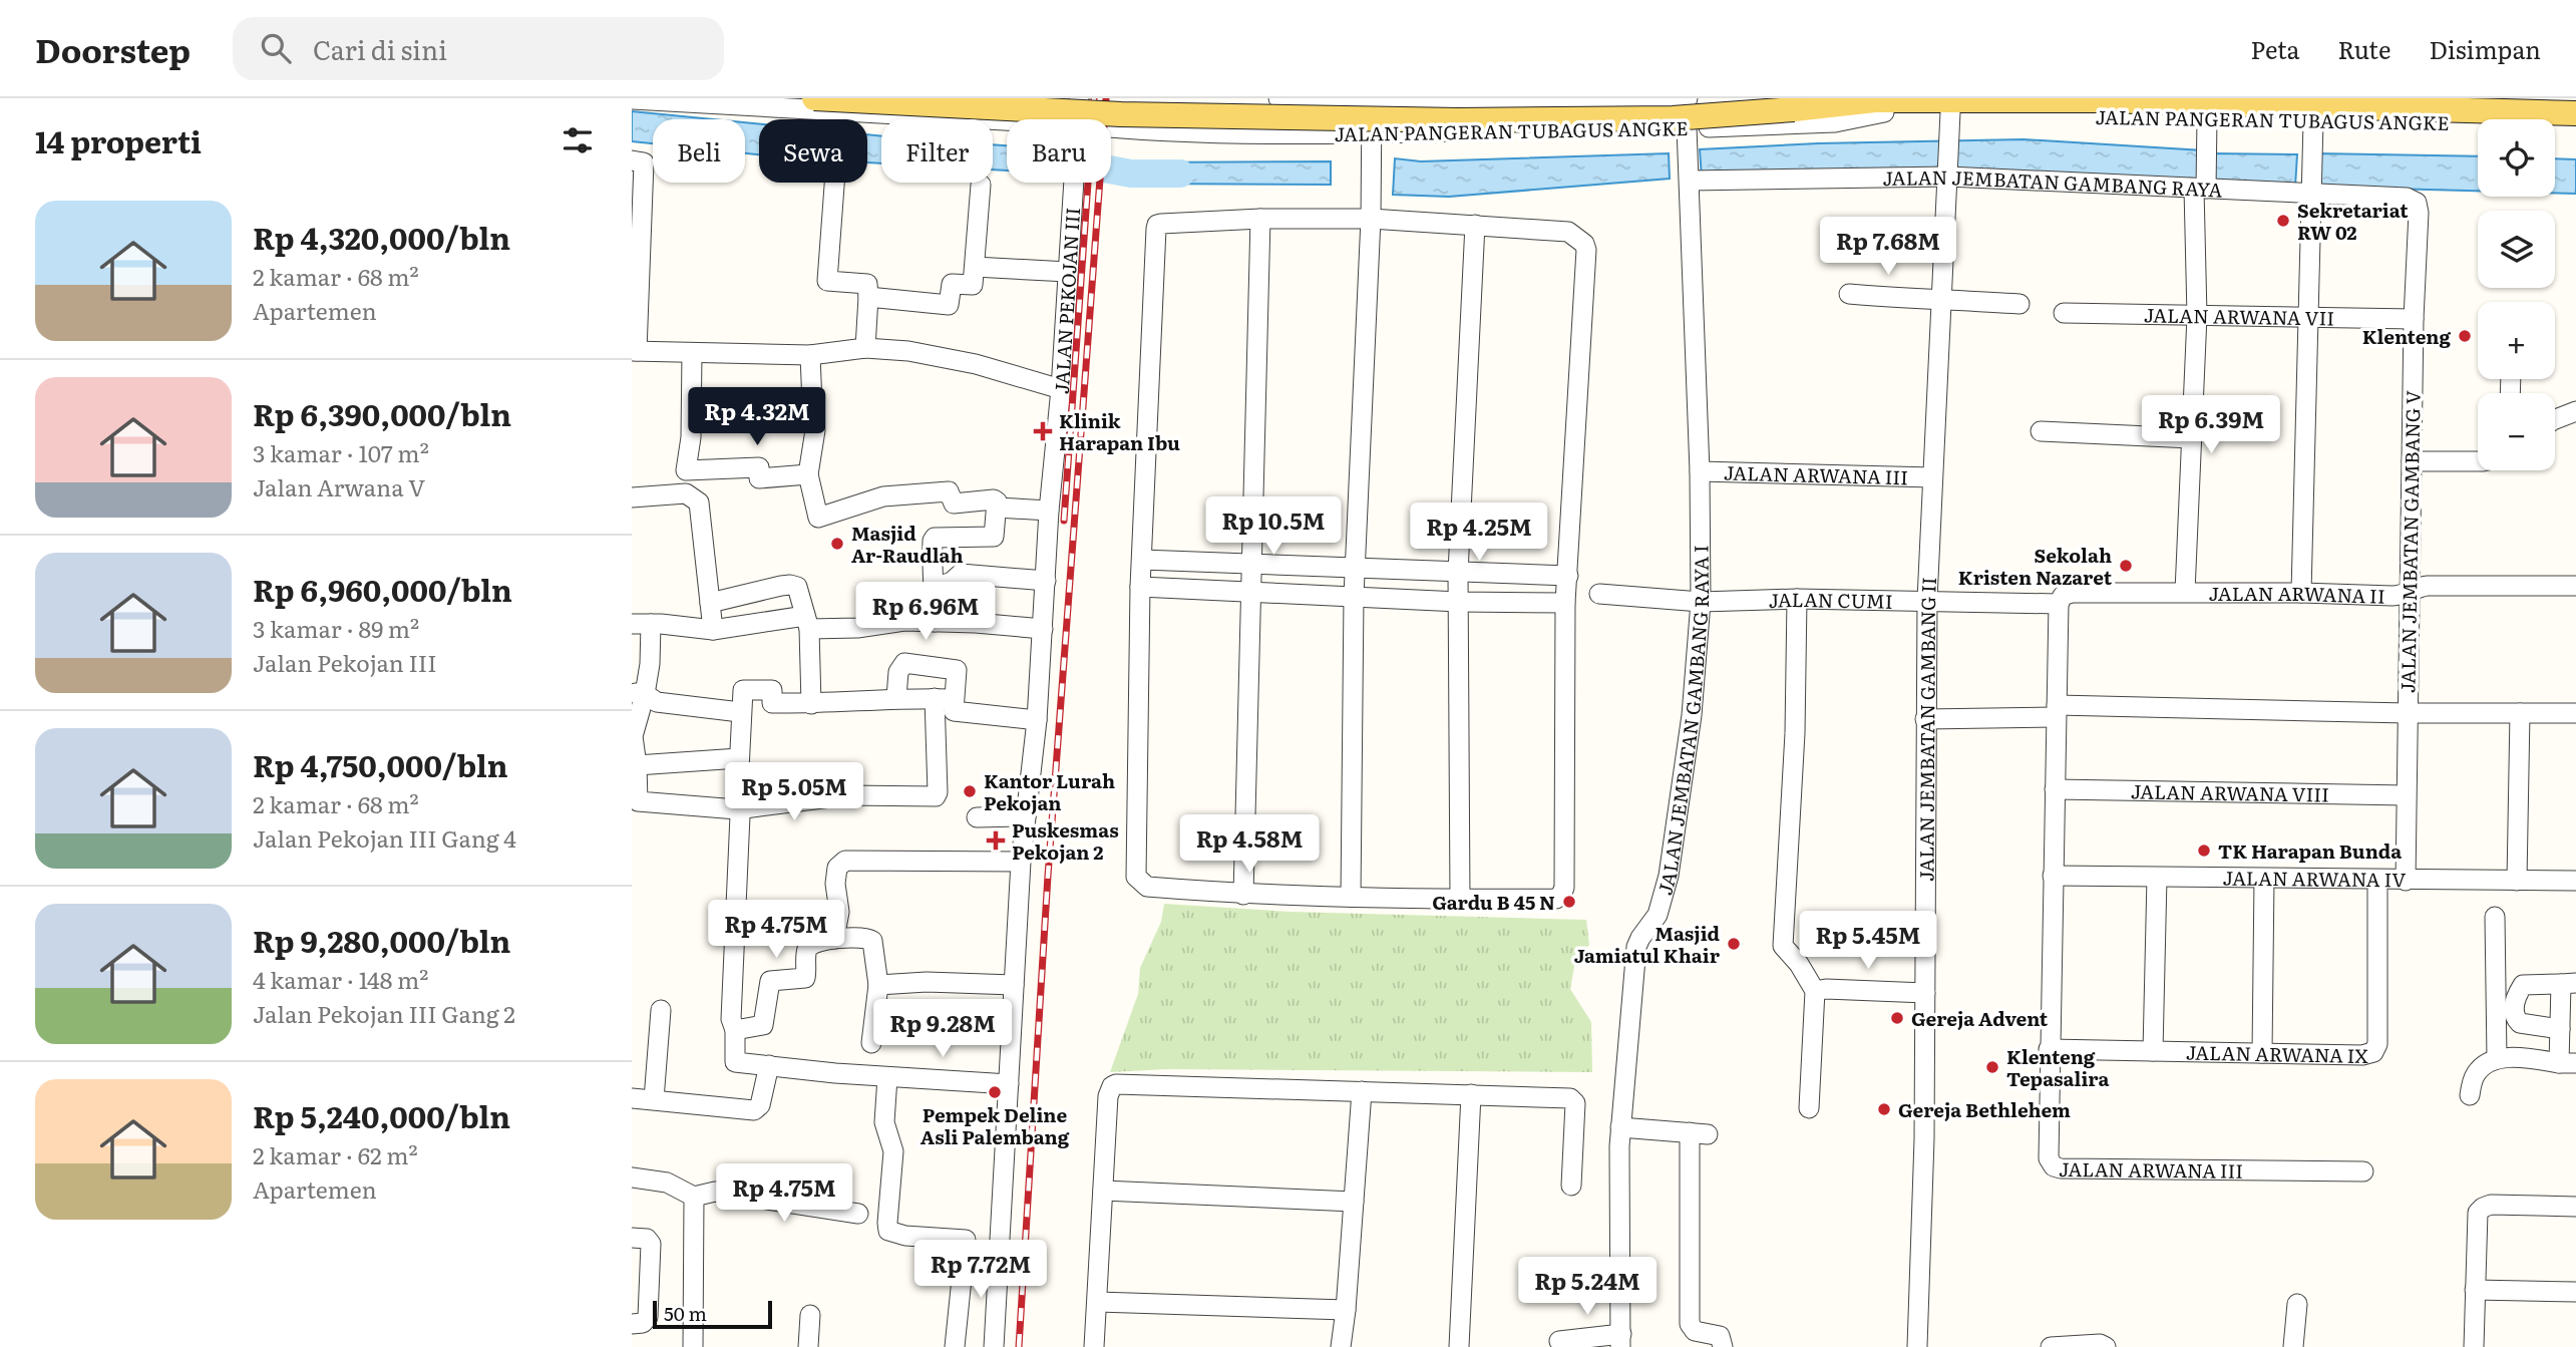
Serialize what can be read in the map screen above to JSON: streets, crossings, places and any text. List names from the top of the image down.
{
  "streets": {
    "main road": ["JALAN PANGERAN TUBAGUS ANGKE"],
    "street": [
      "JALAN JEMBATAN GAMBANG RAYA",
      "JALAN PEKOJAN III",
      "JALAN ARWANA VII",
      "JALAN ARWANA III",
      "JALAN JEMBATAN GAMBANG V",
      "JALAN ARWANA II",
      "JALAN CUMI",
      "JALAN JEMBATAN GAMBANG RAYA I",
      "JALAN JEMBATAN GAMBANG II",
      "JALAN ARWANA VIII",
      "JALAN ARWANA IV",
      "JALAN ARWANA IX"
    ]
  },
  "crossings": [
    ["JALAN PANGERAN TUBAGUS ANGKE", "JALAN JEMBATAN GAMBANG RAYA I"],
    ["JALAN PANGERAN TUBAGUS ANGKE", "JALAN JEMBATAN GAMBANG II"],
    ["JALAN JEMBATAN GAMBANG RAYA", "JALAN JEMBATAN GAMBANG V"],
    ["JALAN JEMBATAN GAMBANG RAYA", "JALAN JEMBATAN GAMBANG RAYA I"],
    ["JALAN JEMBATAN GAMBANG RAYA", "JALAN JEMBATAN GAMBANG II"],
    ["JALAN ARWANA VII", "JALAN JEMBATAN GAMBANG V"],
    ["JALAN ARWANA III", "JALAN CUMI"],
    ["JALAN ARWANA III", "JALAN JEMBATAN GAMBANG RAYA I"],
    ["JALAN ARWANA III", "JALAN JEMBATAN GAMBANG II"],
    ["JALAN ARWANA III", "JALAN ARWANA VIII"],
    ["JALAN ARWANA III", "JALAN ARWANA IV"],
    ["JALAN ARWANA III", "JALAN ARWANA IX"],
    ["JALAN JEMBATAN GAMBANG V", "JALAN ARWANA II"],
    ["JALAN JEMBATAN GAMBANG V", "JALAN ARWANA VIII"],
    ["JALAN JEMBATAN GAMBANG V", "JALAN ARWANA IV"],
    ["JALAN ARWANA II", "JALAN CUMI"],
    ["JALAN CUMI", "JALAN JEMBATAN GAMBANG RAYA I"],
    ["JALAN CUMI", "JALAN JEMBATAN GAMBANG II"],
    ["JALAN ARWANA IV", "JALAN ARWANA IX"]
  ],
  "places": {
    "other": [
      "Sekretariat RW 02",
      "Klenteng",
      "Masjid Ar-Raudlah",
      "Sekolah Kristen Nazaret",
      "Kantor Lurah Pekojan",
      "TK Harapan Bunda",
      "Gardu B 45 N",
      "Masjid Jamiatul Khair",
      "Gereja Advent",
      "Klenteng Tepasalira",
      "Pempek Deline Asli Palembang",
      "Gereja Bethlehem"
    ],
    "health": ["Klinik Harapan Ibu", "Puskesmas Pekojan 2"]
  },
  "scale_bar": "50 m",
  "page": {
    "header": "Doorstep",
    "search": "Cari di sini",
    "nav": ["Peta", "Rute", "Disimpan"],
    "heading": "14 properti",
    "map_buttons": ["+", "−"],
    "chip": [
      "Beli",
      "Sewa",
      "Filter",
      "Baru"
    ],
    "list": [
      {
        "name": "Rp 4,320,000/bln",
        "note": "2 kamar · 68 m² · Apartemen"
      },
      {
        "name": "Rp 6,390,000/bln",
        "note": "3 kamar · 107 m² · Jalan Arwana V"
      },
      {
        "name": "Rp 6,960,000/bln",
        "note": "3 kamar · 89 m² · Jalan Pekojan III"
      },
      {
        "name": "Rp 4,750,000/bln",
        "note": "2 kamar · 68 m² · Jalan Pekojan III Gang 4"
      },
      {
        "name": "Rp 9,280,000/bln",
        "note": "4 kamar · 148 m² · Jalan Pekojan III Gang 2"
      },
      {
        "name": "Rp 5,240,000/bln",
        "note": "2 kamar · 62 m² · Apartemen"
      }
    ],
    "price": [
      "Rp 7.68M",
      "Rp 4.32M",
      "Rp 6.39M",
      "Rp 10.5M",
      "Rp 4.25M",
      "Rp 6.96M",
      "Rp 5.05M",
      "Rp 4.58M",
      "Rp 4.75M",
      "Rp 5.45M",
      "Rp 9.28M",
      "Rp 4.75M",
      "Rp 7.72M",
      "Rp 5.24M"
    ],
    "scale": "50 m"
  }
}
